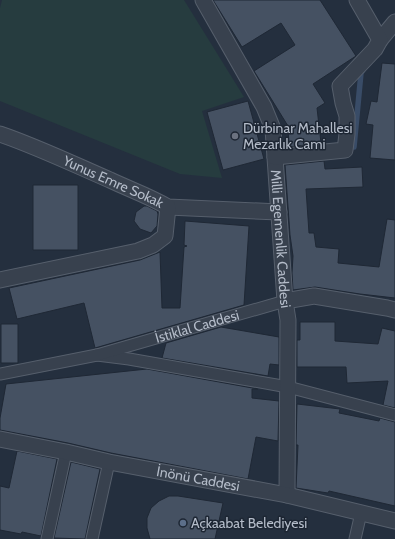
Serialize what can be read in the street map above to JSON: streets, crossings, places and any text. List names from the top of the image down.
{
  "streets": {
    "street": [
      "Yunus Emre Sokak",
      "Milli Egemenlik Caddesi",
      "İstiklal Caddesi",
      "İnönü Caddesi"
    ]
  },
  "crossings": [
    ["Yunus Emre Sokak", "Milli Egemenlik Caddesi"],
    ["Milli Egemenlik Caddesi", "İstiklal Caddesi"],
    ["Milli Egemenlik Caddesi", "İnönü Caddesi"]
  ],
  "places": ["Dürbinar Mahallesi Mezarlık Cami", "Açkaabat Belediyesi"]
}
